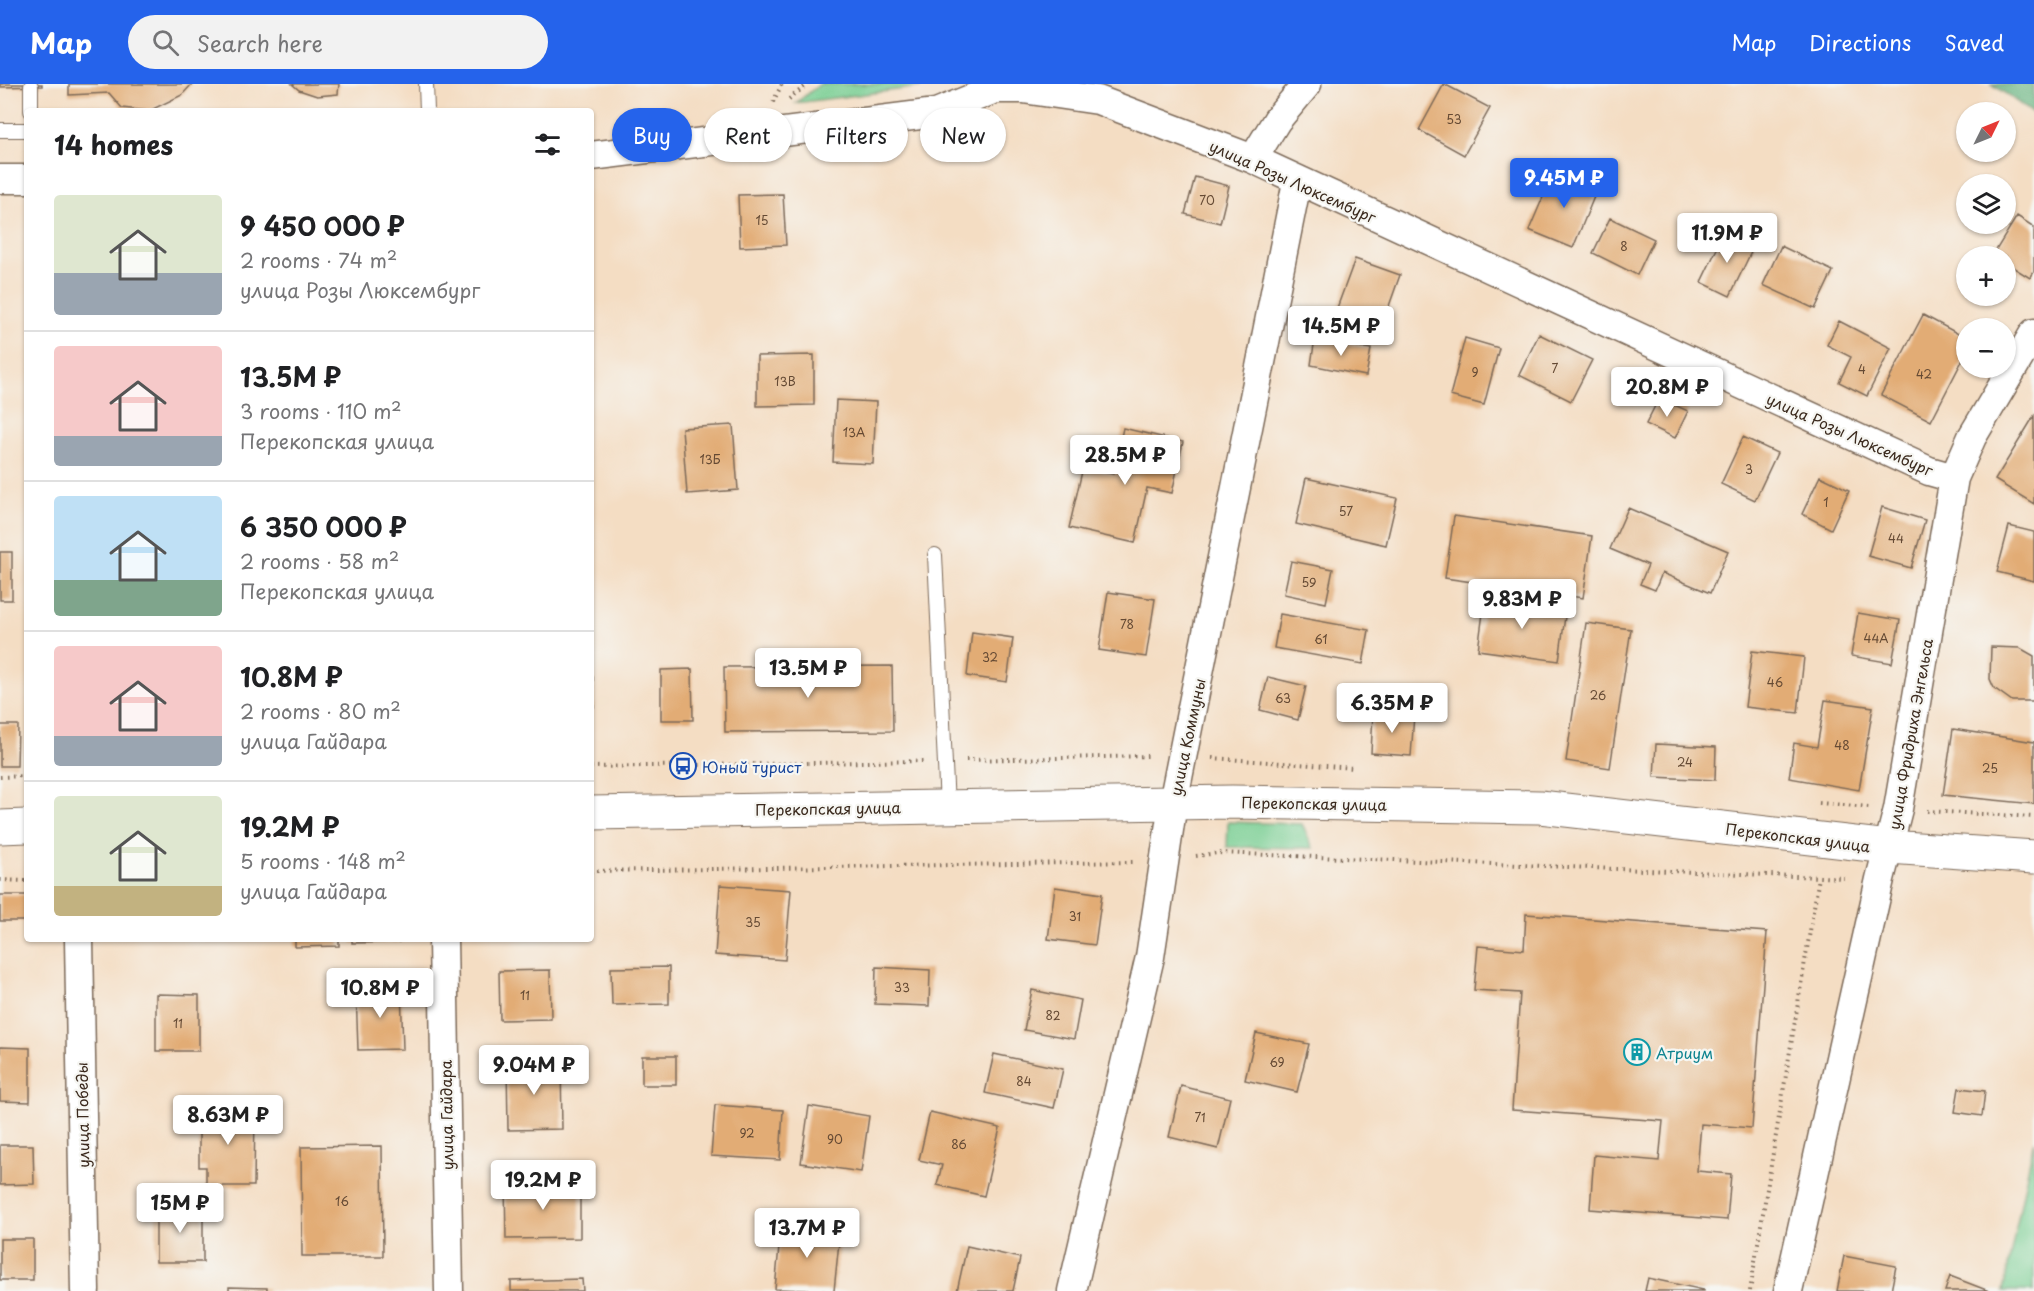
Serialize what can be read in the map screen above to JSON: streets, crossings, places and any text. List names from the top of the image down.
{
  "streets": {
    "street": [
      "улица Розы Люксембург",
      "улица Фридриха Энгельса",
      "улица Коммуны",
      "Перекопская улица",
      "улица Победы",
      "улица Гайдара"
    ]
  },
  "crossings": [
    ["улица Розы Люксембург", "улица Фридриха Энгельса"],
    ["улица Розы Люксембург", "улица Коммуны"],
    ["улица Фридриха Энгельса", "Перекопская улица"],
    ["улица Коммуны", "Перекопская улица"]
  ],
  "places": {
    "bus stop": ["Юный турист"],
    "building": ["Атриум"]
  },
  "house_numbers": [
    "53",
    "70",
    "15",
    "8",
    "7",
    "4",
    "9",
    "42",
    "13В",
    "13А",
    "13Б",
    "3",
    "1",
    "57",
    "44",
    "59",
    "78",
    "44А",
    "61",
    "32",
    "46",
    "26",
    "63",
    "48",
    "24",
    "25",
    "31",
    "35",
    "33",
    "11",
    "82",
    "11",
    "69",
    "84",
    "71",
    "92",
    "90",
    "86",
    "16"
  ],
  "north": "top right",
  "page": {
    "header": "Map",
    "search": "Search here",
    "nav": ["Map", "Directions", "Saved"],
    "map_buttons": ["+", "−"],
    "chip": [
      "Buy",
      "Rent",
      "Filters",
      "New"
    ],
    "heading": "14 homes",
    "price": [
      "9.45M ₽",
      "11.9M ₽",
      "14.5M ₽",
      "20.8M ₽",
      "28.5M ₽",
      "9.83M ₽",
      "13.5M ₽",
      "6.35M ₽",
      "10.8M ₽",
      "9.04M ₽",
      "8.63M ₽",
      "19.2M ₽",
      "15M ₽",
      "13.7M ₽"
    ],
    "list": [
      {
        "name": "9 450 000 ₽",
        "note": "2 rooms · 74 m² · улица Розы Люксембург"
      },
      {
        "name": "13.5M ₽",
        "note": "3 rooms · 110 m² · Перекопская улица"
      },
      {
        "name": "6 350 000 ₽",
        "note": "2 rooms · 58 m² · Перекопская улица"
      },
      {
        "name": "10.8M ₽",
        "note": "2 rooms · 80 m² · улица Гайдара"
      },
      {
        "name": "19.2M ₽",
        "note": "5 rooms · 148 m² · улица Гайдара"
      }
    ]
  }
}
